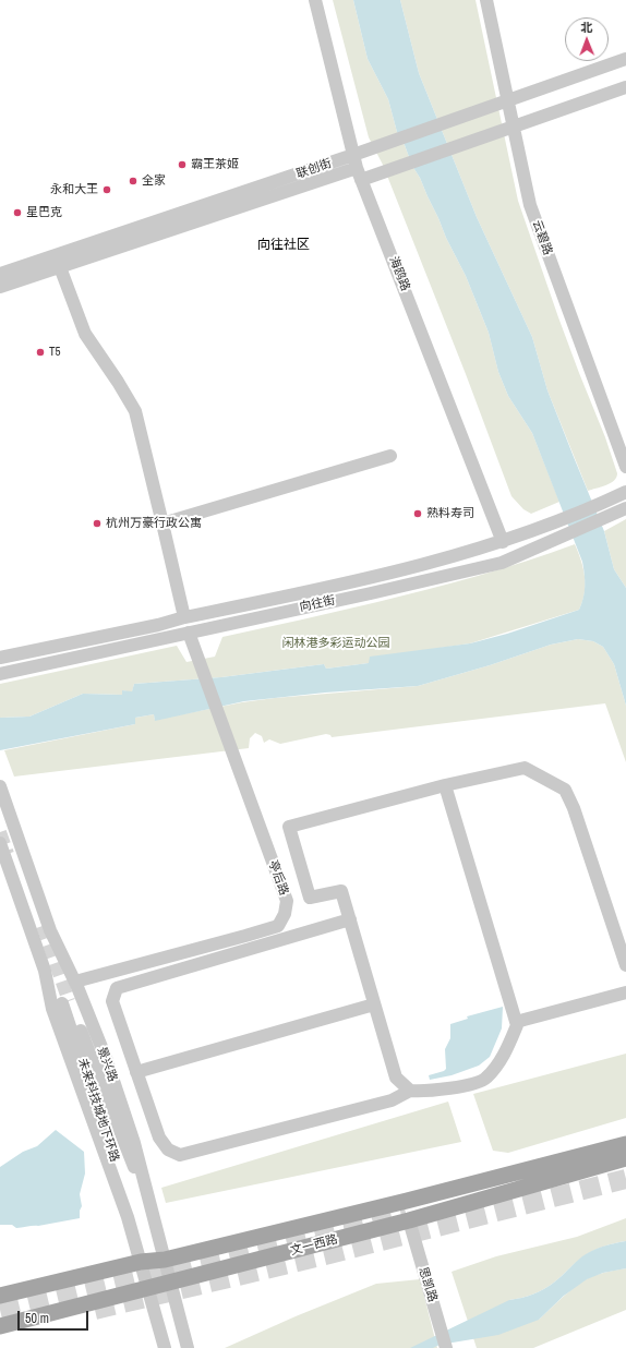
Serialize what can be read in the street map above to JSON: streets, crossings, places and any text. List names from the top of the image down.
{
  "streets": {
    "main road": ["文一西路"],
    "street": [
      "联创街",
      "云碧路",
      "海鸥路",
      "向往街",
      "亭后路",
      "景兴路",
      "未来科技城地下环路",
      "思凯路"
    ]
  },
  "crossings": [
    ["联创街", "云碧路"],
    ["联创街", "海鸥路"],
    ["海鸥路", "向往街"],
    ["向往街", "亭后路"],
    ["亭后路", "景兴路"],
    ["景兴路", "未来科技城地下环路"],
    ["景兴路", "文一西路"],
    ["文一西路", "思凯路"]
  ],
  "districts": ["向往社区"],
  "parks": ["闲林港多彩运动公园"],
  "places": [
    "霸王茶姬",
    "全家",
    "永和大王",
    "星巴克",
    "T5",
    "熟料寿司",
    "杭州万豪行政公寓"
  ],
  "scale_bar": "50 m",
  "north": "top"
}
